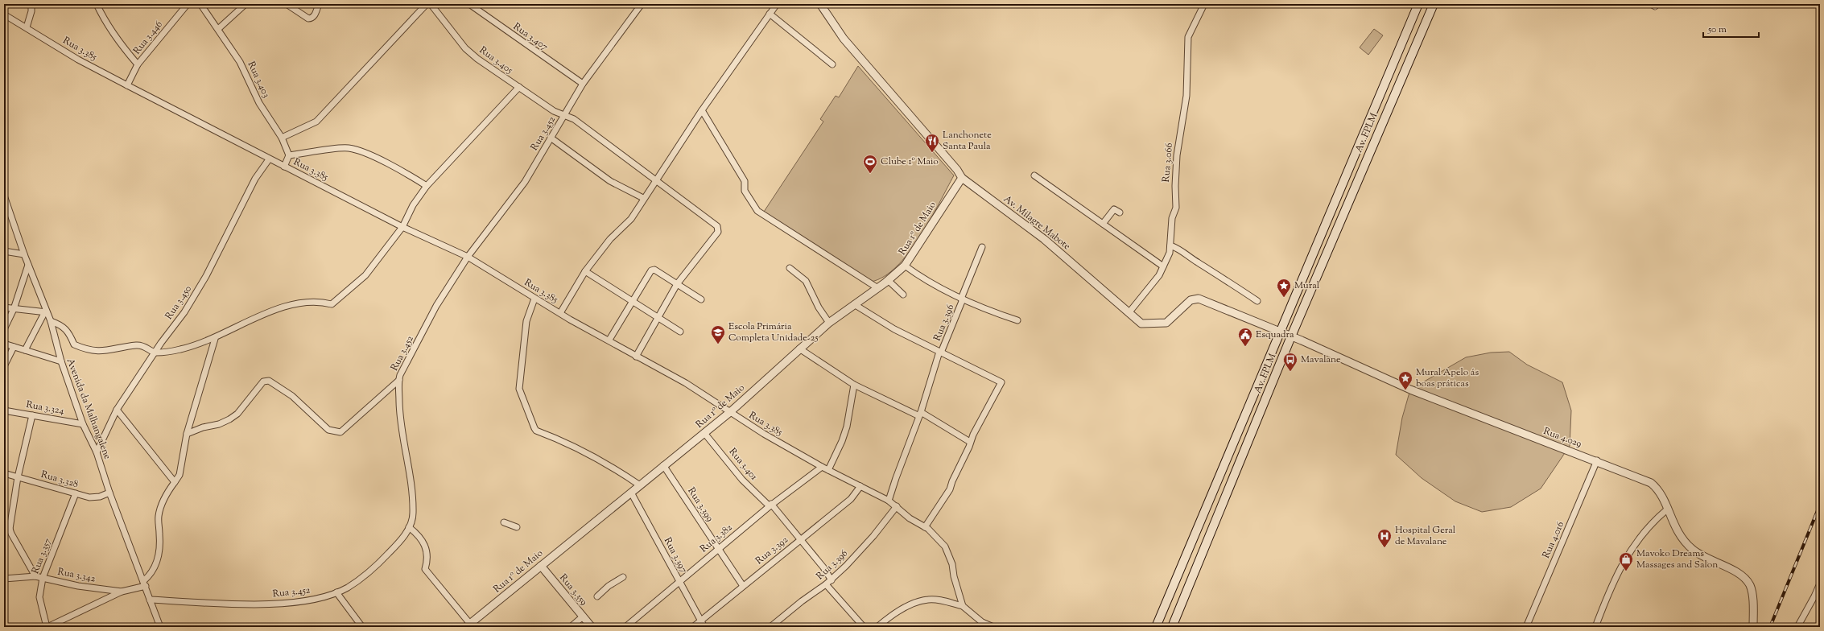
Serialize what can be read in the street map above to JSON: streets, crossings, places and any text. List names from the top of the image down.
{
  "streets": {
    "main road": ["Av. FPLM"],
    "street": [
      "Rua 3.407",
      "Rua 3.446",
      "Rua 3.385",
      "Rua 3.405",
      "Rua 3.403",
      "Rua 3.452",
      "Rua 3.066",
      "Av. Milagre Mabote",
      "Rua 1º de Maio",
      "Rua 3.450",
      "Rua 3.396",
      "Rua 3.324",
      "Avenida da Malhangalene",
      "Rua 4.029",
      "Rua 3.401",
      "Rua 3.328",
      "Rua 3.399",
      "Rua 3.382",
      "Rua 4.016",
      "Rua 3.392",
      "Rua 3.397",
      "Rua 3.357",
      "Rua 3.342",
      "Rua 3.359"
    ]
  },
  "crossings": [
    ["Rua 3.407", "Rua 3.452"],
    ["Rua 3.446", "Rua 3.385"],
    ["Rua 3.385", "Rua 3.452"],
    ["Rua 3.385", "Rua 1º de Maio"],
    ["Rua 3.385", "Rua 3.450"],
    ["Rua 3.385", "Rua 3.396"],
    ["Rua 3.385", "Rua 3.382"],
    ["Rua 3.385", "Rua 3.392"],
    ["Rua 3.405", "Rua 3.452"],
    ["Av. FPLM", "Av. Milagre Mabote"],
    ["Av. FPLM", "Rua 4.029"],
    ["Rua 3.452", "Avenida da Malhangalene"],
    ["Rua 3.066", "Av. Milagre Mabote"],
    ["Av. Milagre Mabote", "Rua 1º de Maio"],
    ["Av. Milagre Mabote", "Rua 4.029"],
    ["Rua 1º de Maio", "Rua 3.401"],
    ["Rua 1º de Maio", "Rua 3.399"],
    ["Rua 1º de Maio", "Rua 3.397"],
    ["Rua 1º de Maio", "Rua 3.359"],
    ["Rua 3.450", "Avenida da Malhangalene"],
    ["Rua 3.396", "Rua 3.401"],
    ["Rua 3.324", "Avenida da Malhangalene"],
    ["Avenida da Malhangalene", "Rua 3.328"],
    ["Avenida da Malhangalene", "Rua 3.342"],
    ["Rua 4.029", "Rua 4.016"],
    ["Rua 3.401", "Rua 3.382"],
    ["Rua 3.401", "Rua 3.392"],
    ["Rua 3.328", "Rua 3.357"],
    ["Rua 3.399", "Rua 3.382"],
    ["Rua 3.399", "Rua 3.392"],
    ["Rua 3.382", "Rua 3.397"],
    ["Rua 3.392", "Rua 3.397"],
    ["Rua 3.357", "Rua 3.342"]
  ],
  "places": {
    "restaurant": ["Lanchonete Santa Paula"],
    "sports": ["Clube 1º Maio"],
    "place": ["Mural", "Mural Apelo ás boas práticas"],
    "school or university": ["Escola Primária Completa Unidade-25"],
    "public building": ["Esquadra"],
    "bus stop": ["Mavalane"],
    "hospital": ["Hospital Geral de Mavalane"],
    "shop": ["Mavoko Dreams Massages and Salon"]
  },
  "scale_bar": "50 m"
}
